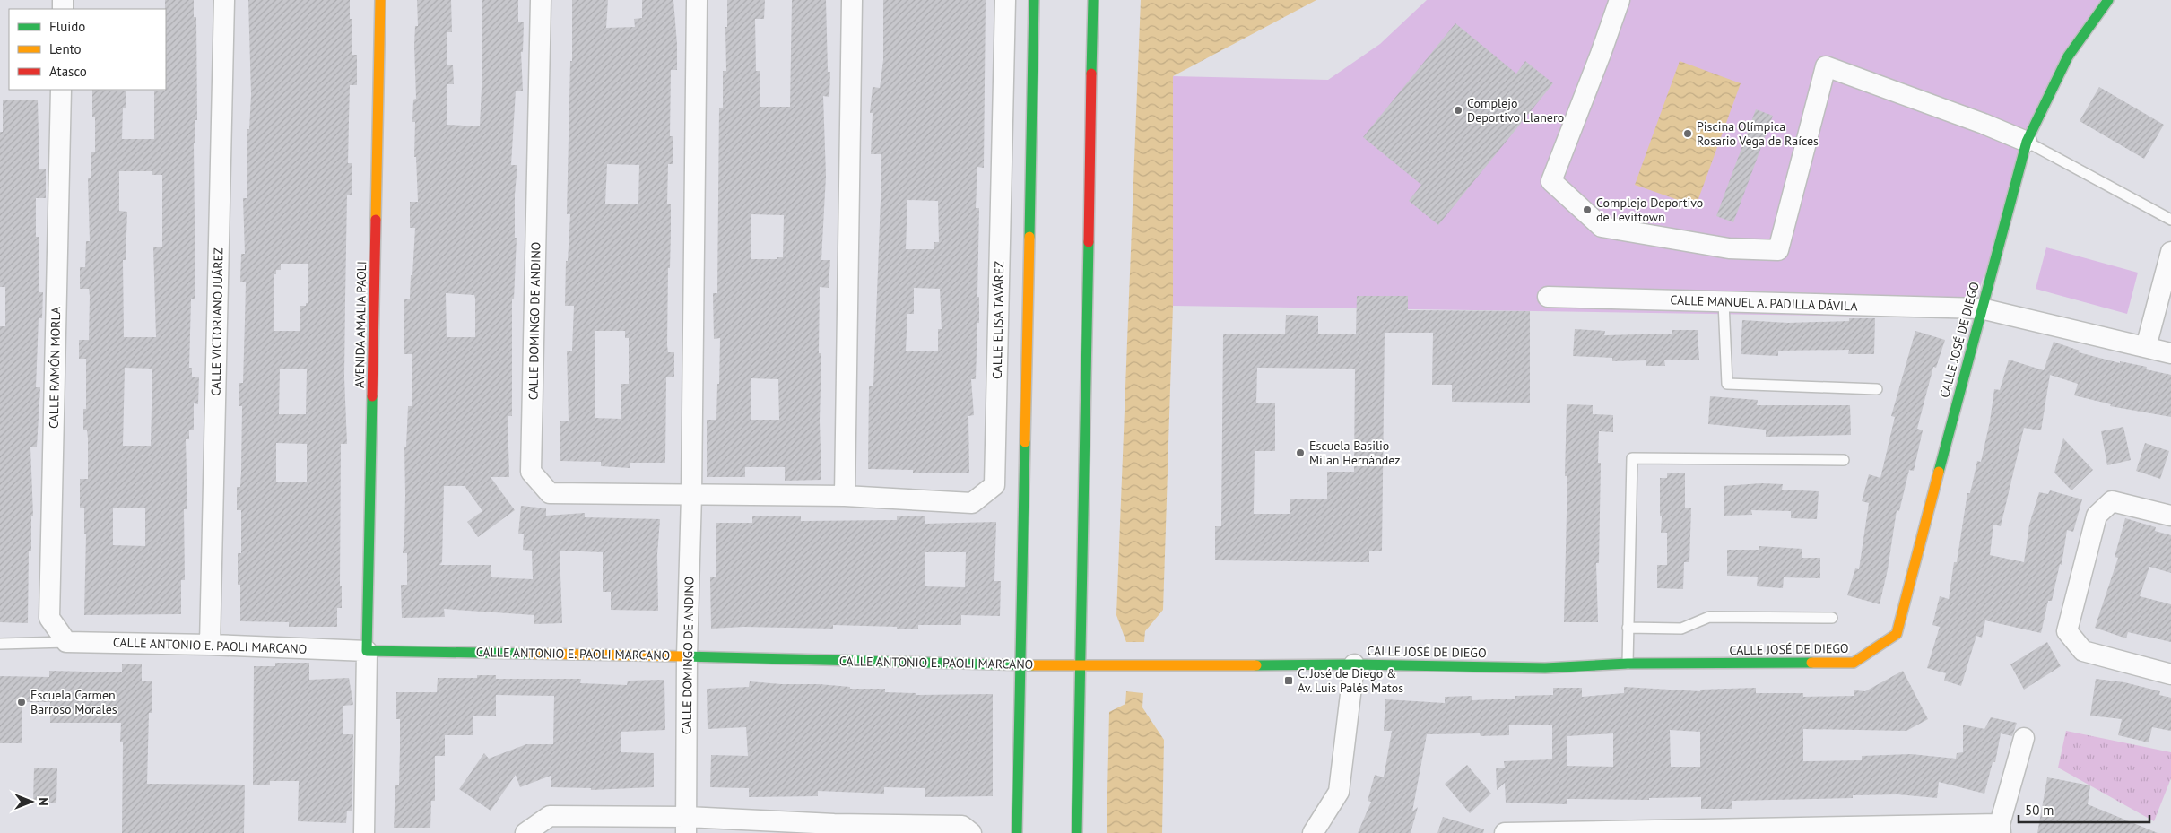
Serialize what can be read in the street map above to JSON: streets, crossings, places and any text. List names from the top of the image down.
{
  "streets": {
    "street": [
      "CALLE MANUEL A. PADILLA DÁVILA",
      "CALLE ELISA TAVÁREZ",
      "CALLE DOMINGO DE ANDINO",
      "CALLE VICTORIANO JUÁREZ",
      "AVENIDA AMALIA PAOLI",
      "CALLE JOSÉ DE DIEGO",
      "CALLE RAMÓN MORLA",
      "CALLE ANTONIO E. PAOLI MARCANO"
    ]
  },
  "crossings": [
    ["CALLE MANUEL A. PADILLA DÁVILA", "CALLE JOSÉ DE DIEGO"],
    ["CALLE ELISA TAVÁREZ", "CALLE DOMINGO DE ANDINO"],
    ["CALLE DOMINGO DE ANDINO", "CALLE ANTONIO E. PAOLI MARCANO"],
    ["CALLE VICTORIANO JUÁREZ", "CALLE ANTONIO E. PAOLI MARCANO"],
    ["AVENIDA AMALIA PAOLI", "CALLE ANTONIO E. PAOLI MARCANO"],
    ["CALLE JOSÉ DE DIEGO", "CALLE ANTONIO E. PAOLI MARCANO"],
    ["CALLE RAMÓN MORLA", "CALLE ANTONIO E. PAOLI MARCANO"]
  ],
  "places": {
    "other": [
      "Complejo Deportivo Llanero",
      "Piscina Olímpica Rosario Vega de Raíces",
      "Complejo Deportivo de Levittown",
      "Escuela Basilio Milan Hernández",
      "Escuela Carmen Barroso Morales"
    ],
    "transit": ["C. José de Diego & Av. Luis Palés Matos"]
  },
  "legend": ["Fluido", "Lento", "Atasco"],
  "scale_bar": "50 m",
  "north": "right"
}
